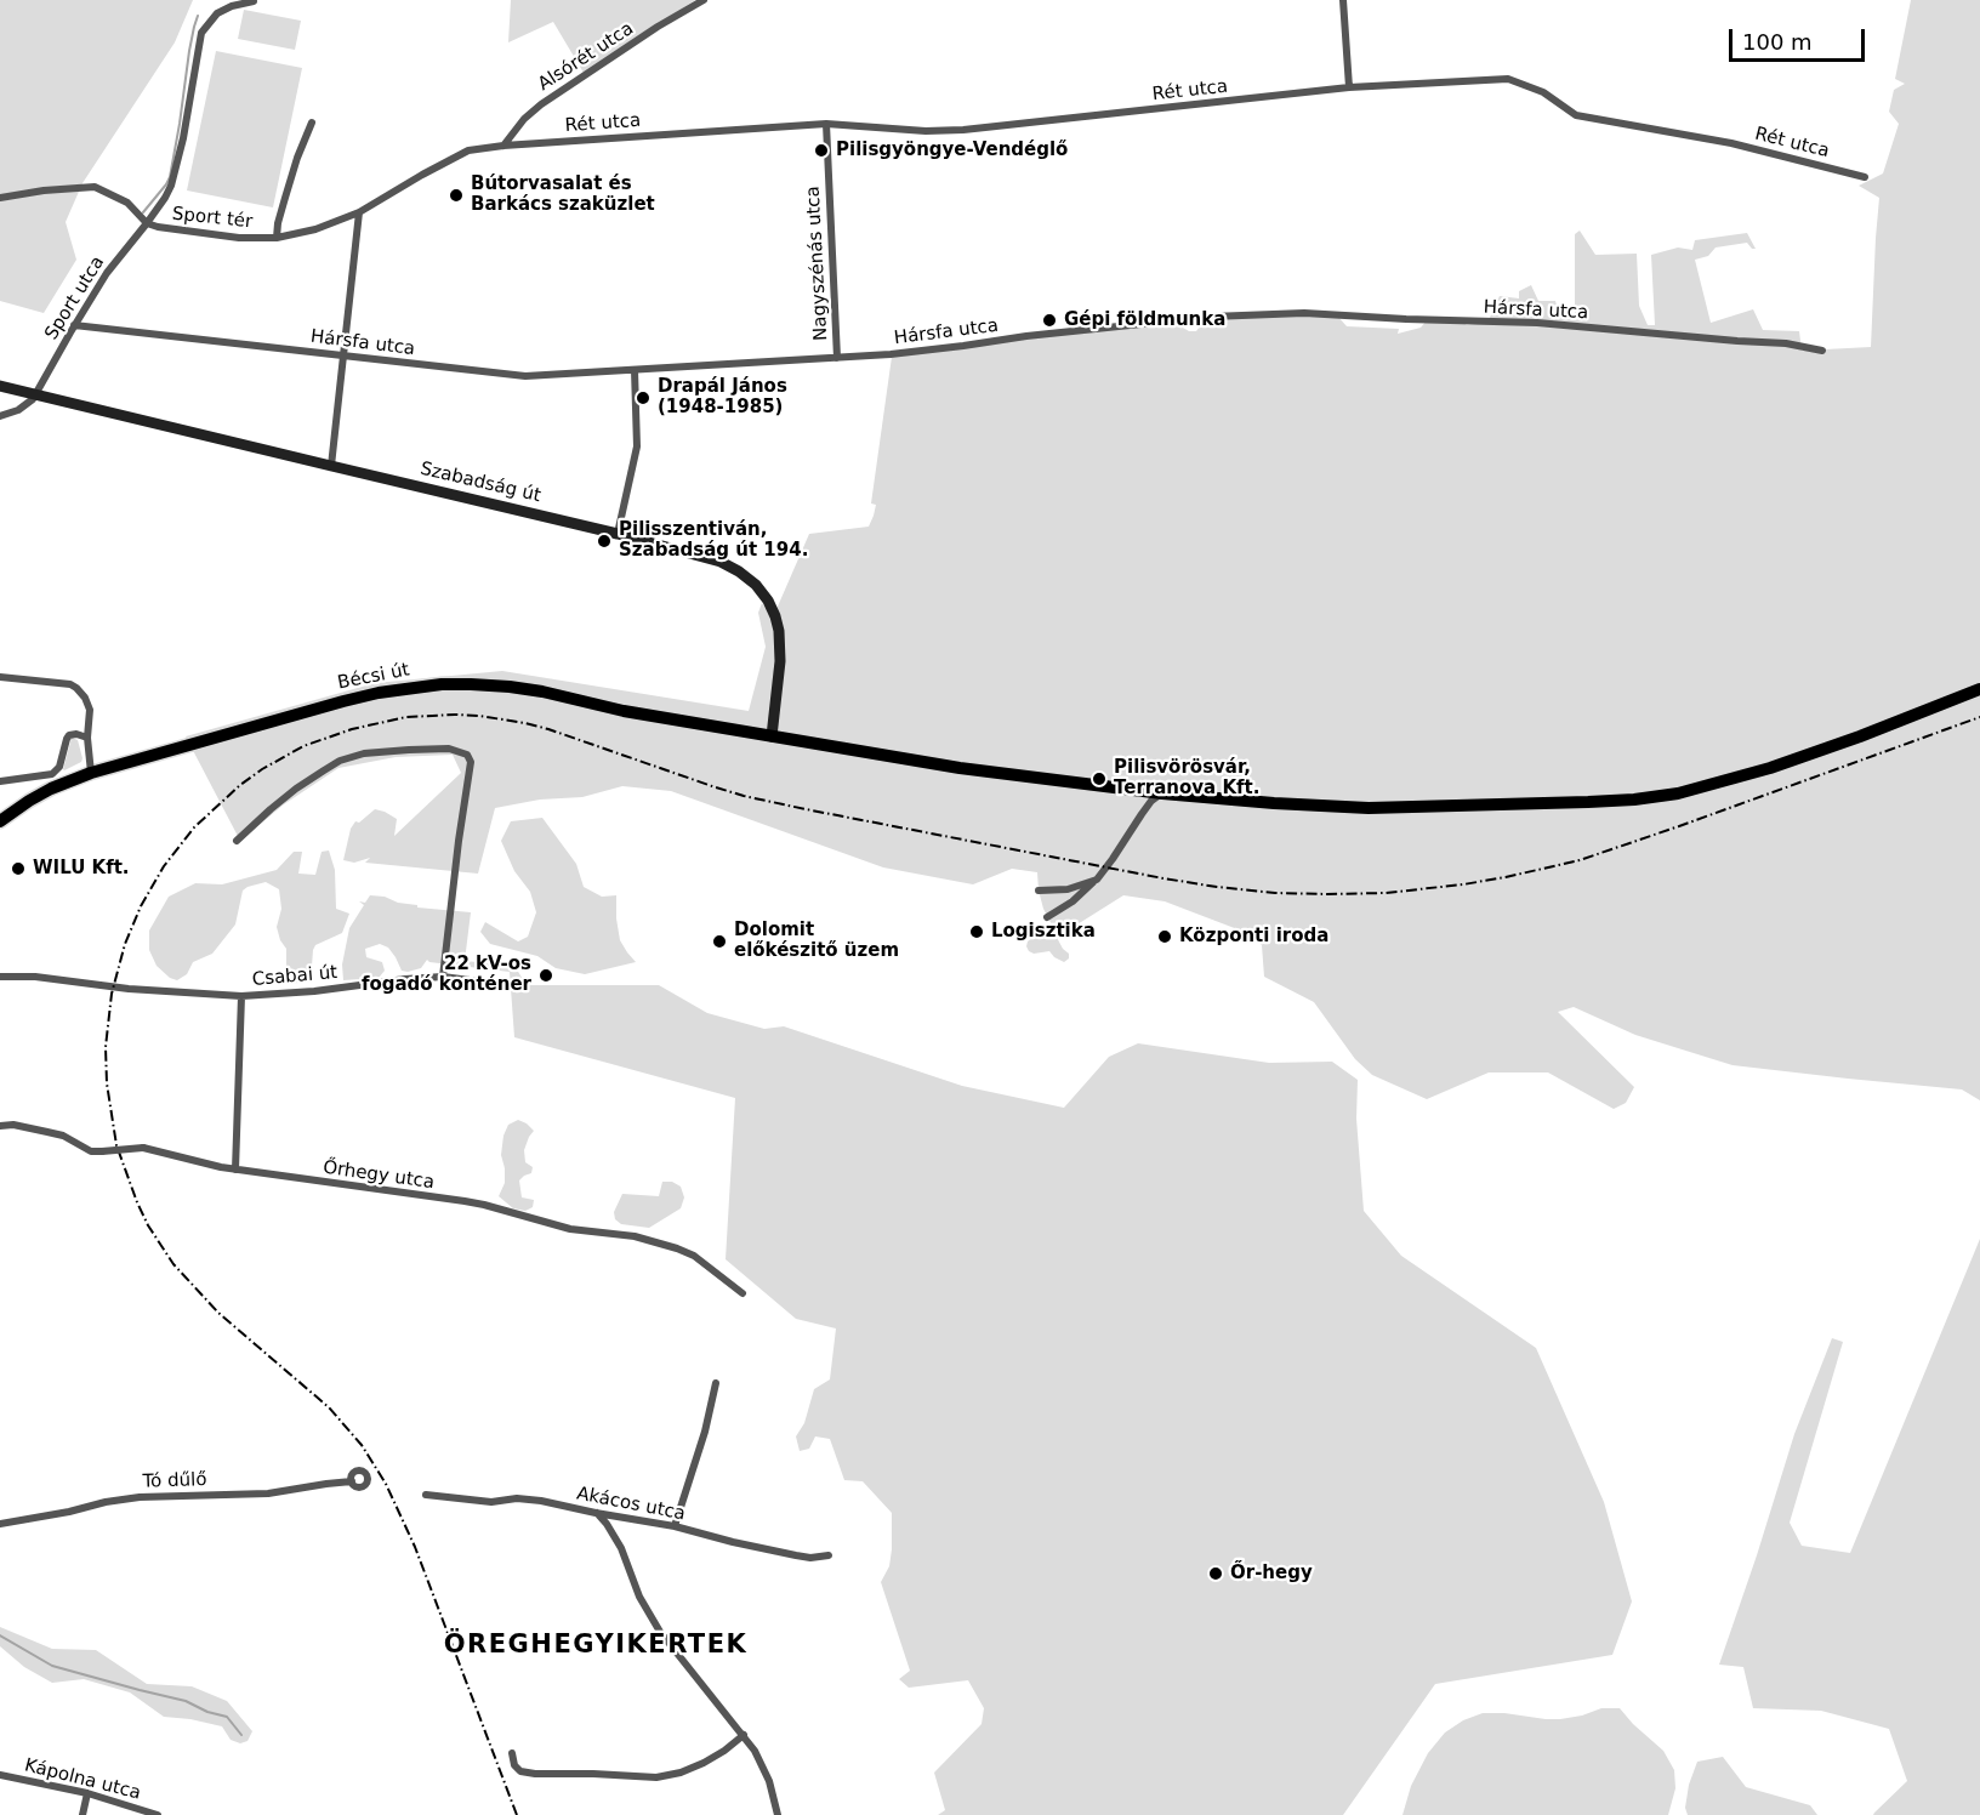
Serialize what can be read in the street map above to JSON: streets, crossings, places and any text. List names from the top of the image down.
{
  "streets": {
    "main road": ["Szabadság út", "Bécsi út"],
    "street": [
      "Alsórét utca",
      "Rét utca",
      "Sport tér",
      "Nagyszénás utca",
      "Sport utca",
      "Hársfa utca",
      "Csabai út",
      "Őrhegy utca",
      "Tó dűlő",
      "Akácos utca",
      "Kápolna utca"
    ]
  },
  "crossings": [
    ["Alsórét utca", "Rét utca"],
    ["Rét utca", "Sport tér"],
    ["Rét utca", "Nagyszénás utca"],
    ["Sport tér", "Sport utca"],
    ["Nagyszénás utca", "Hársfa utca"],
    ["Sport utca", "Hársfa utca"],
    ["Sport utca", "Szabadság út"],
    ["Szabadság út", "Bécsi út"]
  ],
  "districts": ["ÖREGHEGYIKERTEK"],
  "places": [
    "Pilisgyöngye-Vendéglő",
    "Bútorvasalat és Barkács szaküzlet",
    "Gépi földmunka",
    "Drapál János (1948-1985)",
    "Pilisszentiván, Szabadság út 194.",
    "Pilisvörösvár, Terranova Kft.",
    "WILU Kft.",
    "Logisztika",
    "Központi iroda",
    "Dolomit előkészitő üzem",
    "22 kV-os fogadó konténer",
    "Őr-hegy"
  ],
  "scale_bar": "100 m"
}
